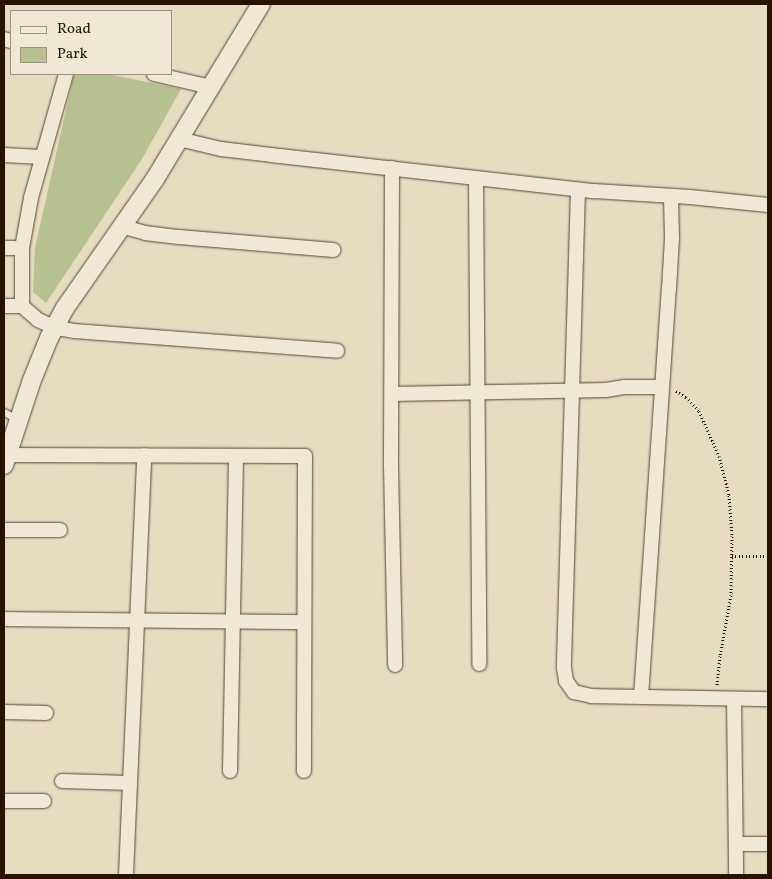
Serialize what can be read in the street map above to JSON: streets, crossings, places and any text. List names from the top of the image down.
{
  "legend": ["Road", "Park"]
}
